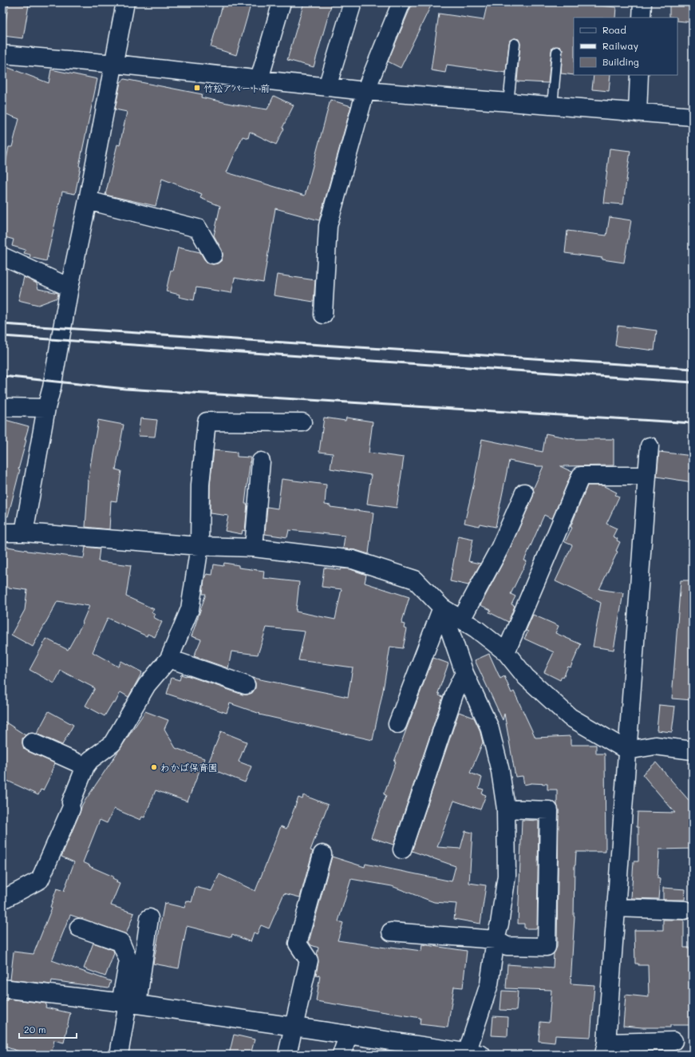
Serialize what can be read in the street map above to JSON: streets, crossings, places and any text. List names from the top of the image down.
{
  "places": {
    "transit": ["竹松アパート前"],
    "other": ["わかば保育園"]
  },
  "legend": ["Road", "Railway", "Building"],
  "scale_bar": "20 m"
}
